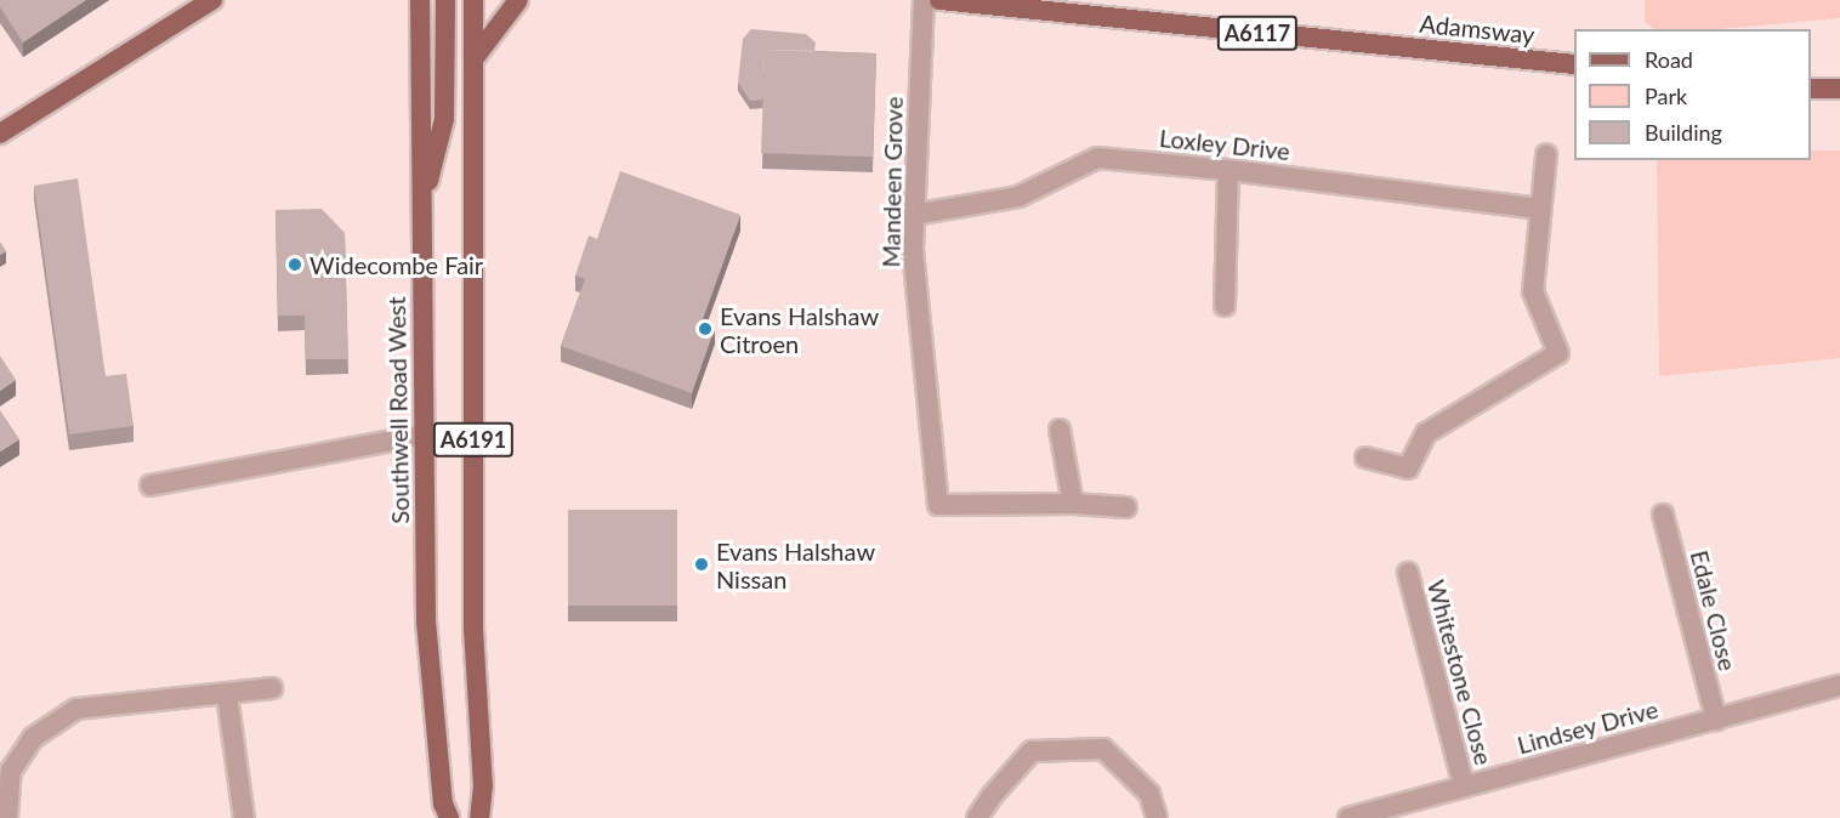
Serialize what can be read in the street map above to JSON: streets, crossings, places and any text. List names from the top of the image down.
{
  "streets": {
    "main road": [
      "Adamsway",
      "A6117",
      "Southwell Road West",
      "A6191"
    ],
    "street": [
      "Loxley Drive",
      "Mandeen Grove",
      "Edale Close",
      "Whitestone Close",
      "Lindsey Drive"
    ]
  },
  "crossings": [
    ["Loxley Drive", "Mandeen Grove"],
    ["Edale Close", "Lindsey Drive"],
    ["Whitestone Close", "Lindsey Drive"]
  ],
  "places": ["Widecombe Fair", "Evans Halshaw Citroen", "Evans Halshaw Nissan"],
  "legend": ["Road", "Park", "Building"]
}
